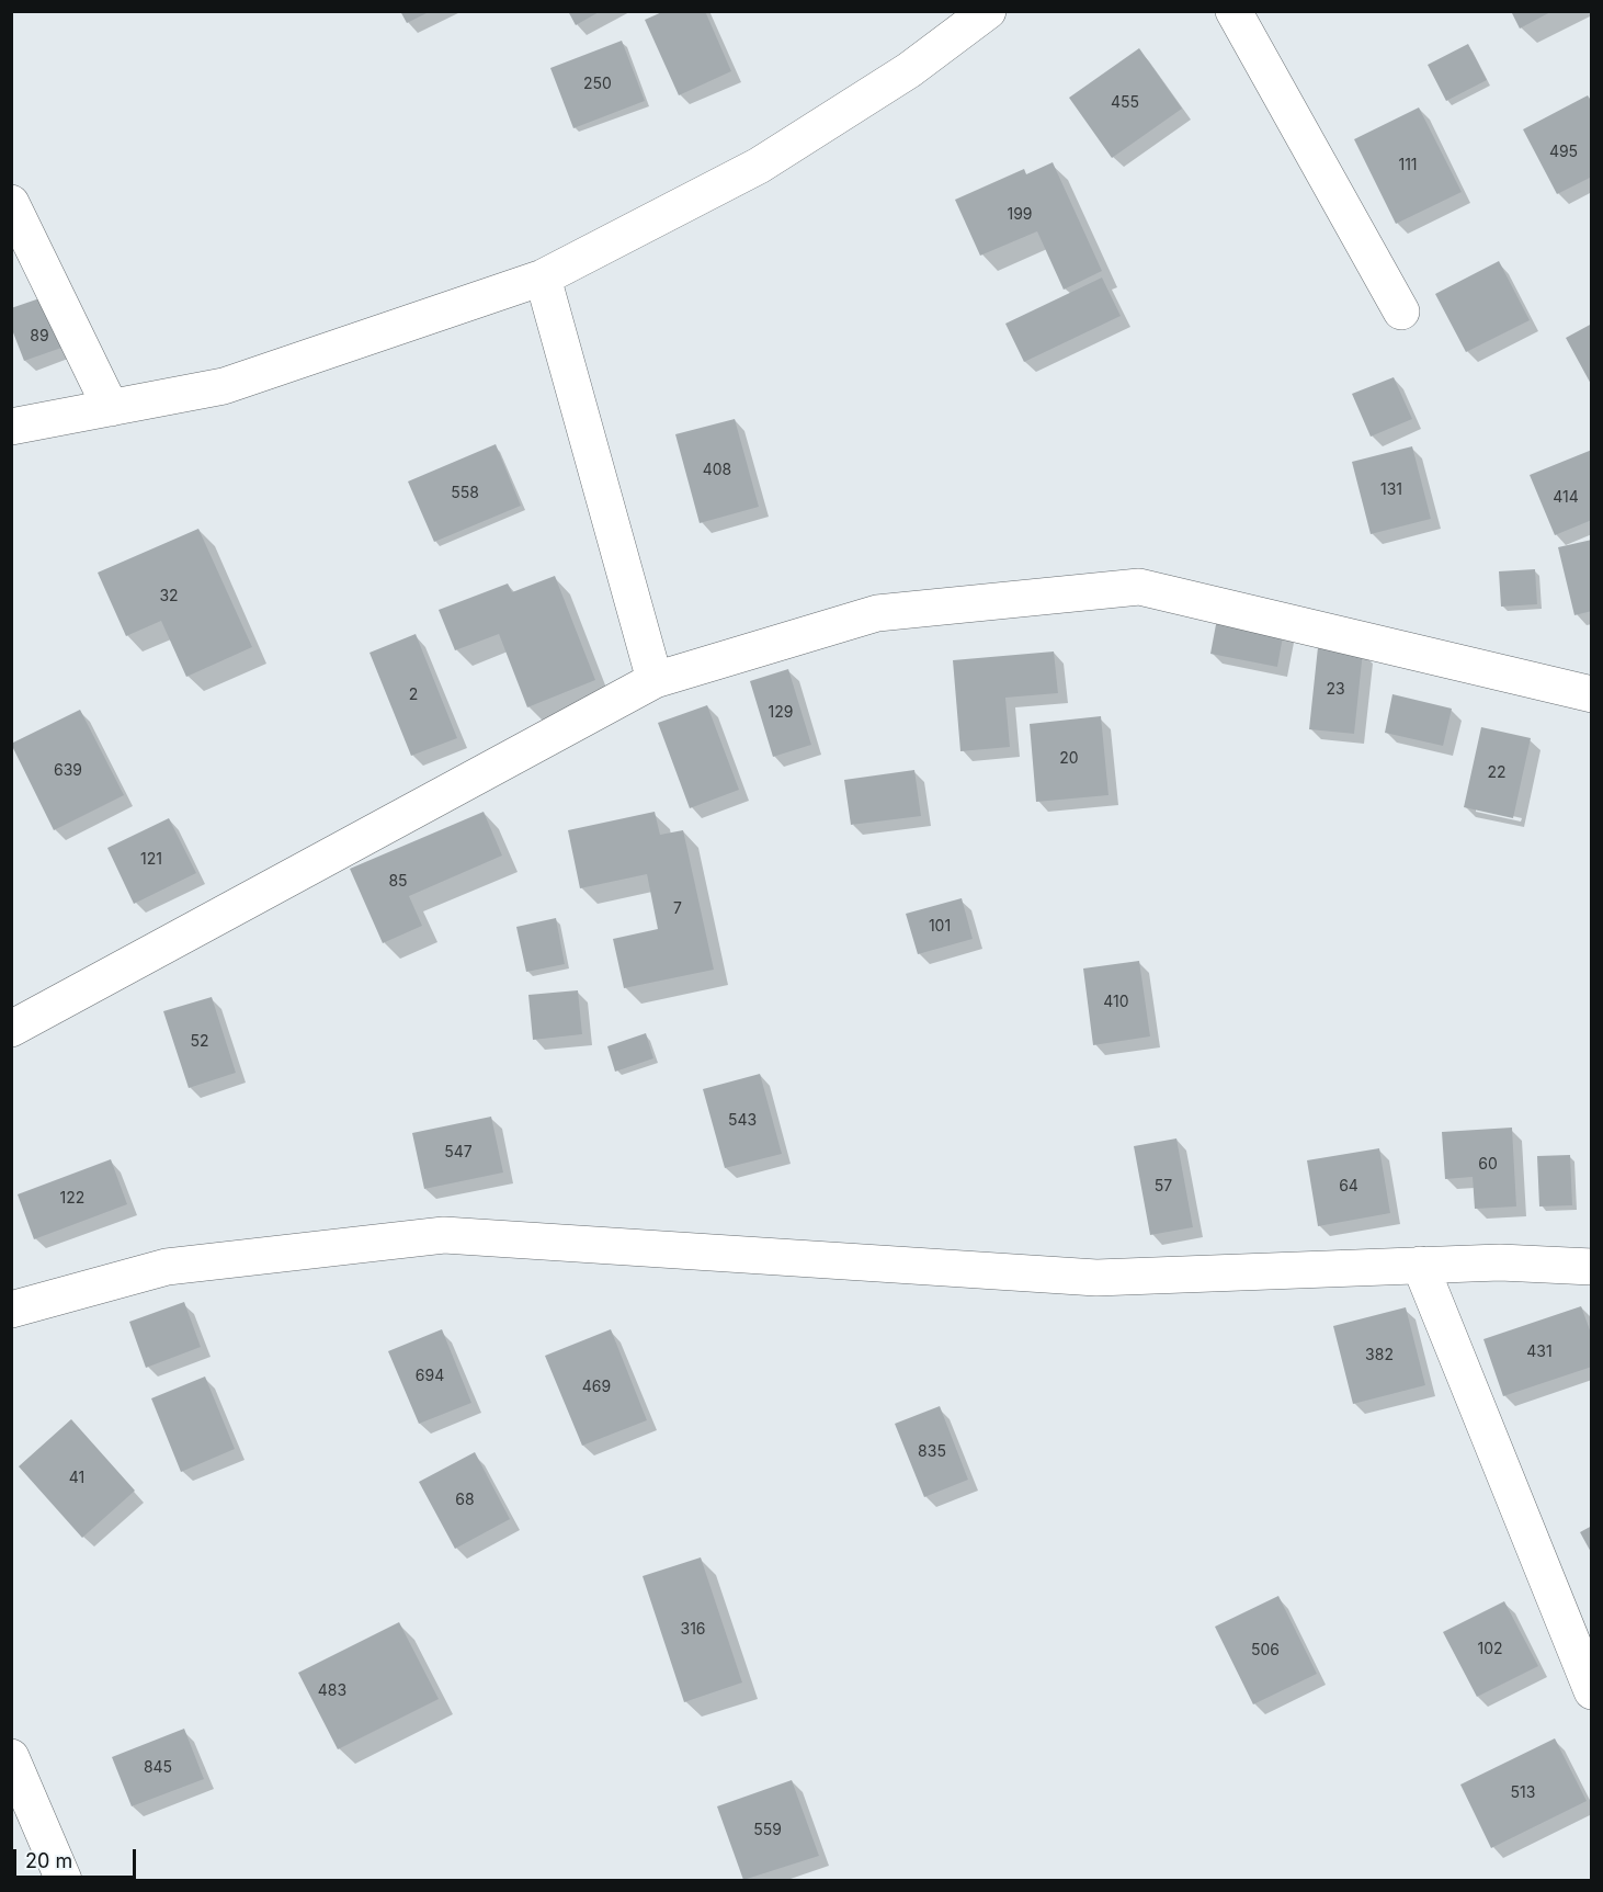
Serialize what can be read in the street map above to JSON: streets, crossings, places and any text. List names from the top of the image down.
{
  "house_numbers": [
    "250",
    "455",
    "495",
    "111",
    "199",
    "89",
    "408",
    "131",
    "558",
    "414",
    "32",
    "23",
    "2",
    "129",
    "20",
    "639",
    "22",
    "121",
    "85",
    "7",
    "101",
    "410",
    "52",
    "543",
    "547",
    "60",
    "57",
    "64",
    "122",
    "431",
    "382",
    "694",
    "469",
    "835",
    "41",
    "68",
    "316",
    "102",
    "506",
    "483",
    "845",
    "513",
    "559"
  ],
  "scale_bar": "20 m"
}
